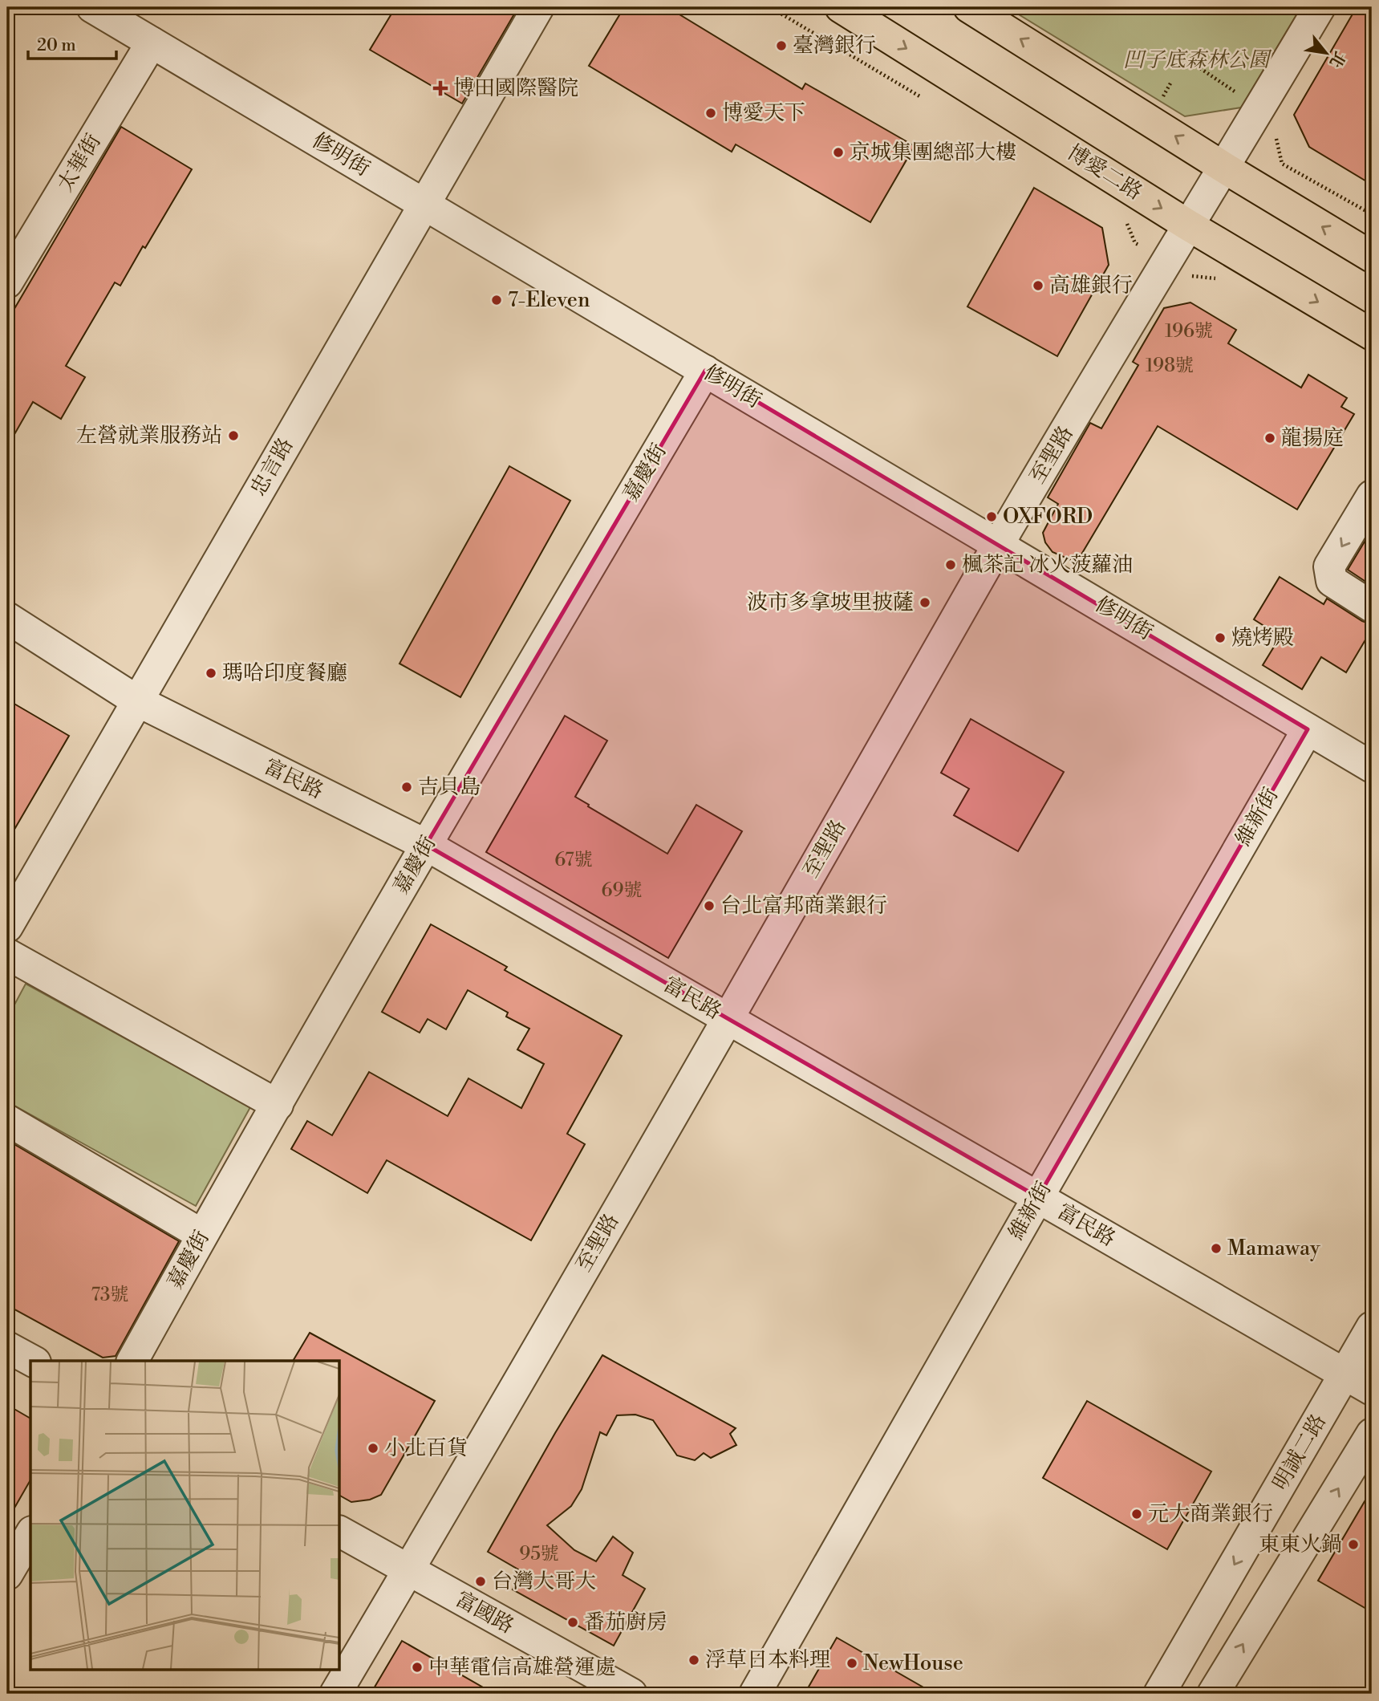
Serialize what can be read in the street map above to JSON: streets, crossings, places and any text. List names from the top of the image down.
{
  "streets": {
    "main road": ["博愛二路"],
    "street": [
      "修明街",
      "太華街",
      "至聖路",
      "忠言路",
      "嘉慶街",
      "富民路",
      "維新街",
      "明誠二路",
      "富國路"
    ]
  },
  "crossings": [
    ["修明街", "太華街"],
    ["修明街", "至聖路"],
    ["修明街", "忠言路"],
    ["修明街", "嘉慶街"],
    ["修明街", "維新街"],
    ["博愛二路", "至聖路"],
    ["至聖路", "富民路"],
    ["至聖路", "富國路"],
    ["忠言路", "富民路"],
    ["嘉慶街", "富民路"],
    ["富民路", "維新街"],
    ["富民路", "明誠二路"]
  ],
  "parks": ["凹子底森林公園"],
  "places": {
    "other": [
      "臺灣銀行",
      "博愛天下",
      "京城集團總部大樓",
      "高雄銀行",
      "7-Eleven",
      "左營就業服務站",
      "龍揚庭",
      "OXFORD",
      "楓茶記 冰火菠蘿油",
      "波市多拿坡里披薩",
      "燒烤殿",
      "瑪哈印度餐廳",
      "吉貝島",
      "台北富邦商業銀行",
      "Mamaway",
      "小北百貨",
      "元大商業銀行",
      "東東火鍋",
      "台灣大哥大",
      "番茄廚房",
      "浮草日本料理",
      "NewHouse",
      "中華電信高雄營運處"
    ],
    "health": ["博田國際醫院"]
  },
  "house_numbers": [
    "196號",
    "198號",
    "67號",
    "69號",
    "73號",
    "95號"
  ],
  "scale_bar": "20 m",
  "north": "bottom right"
}
